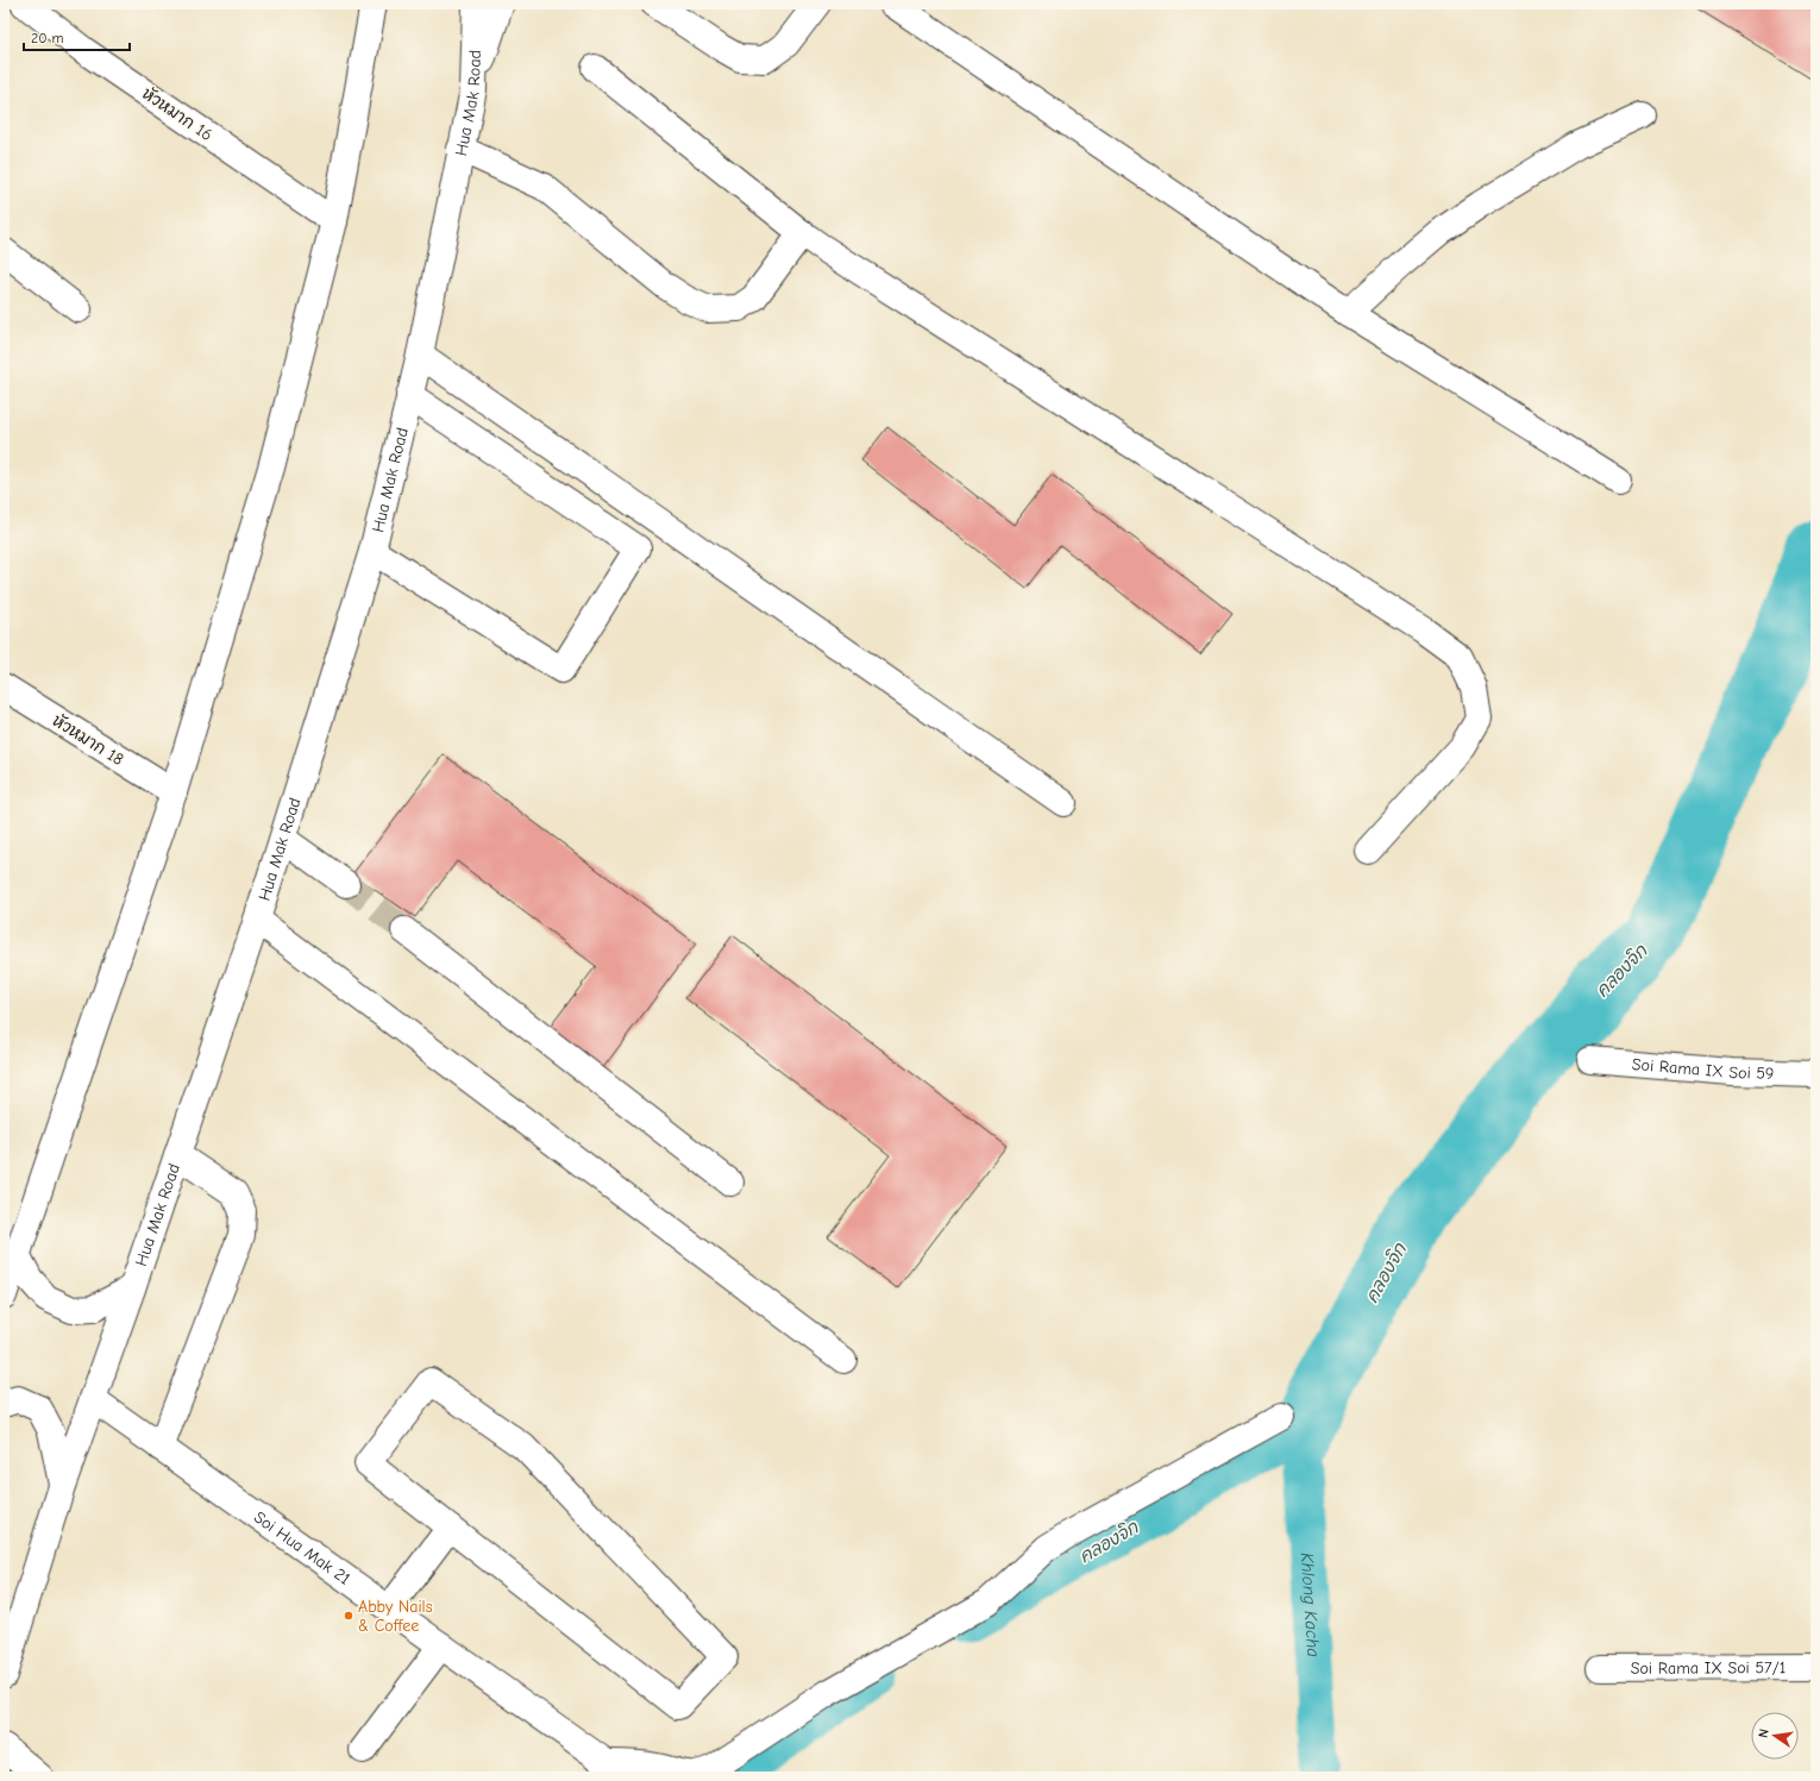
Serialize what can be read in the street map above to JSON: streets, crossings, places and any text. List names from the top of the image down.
{
  "streets": {
    "street": [
      "Hua Mak Road",
      "หัวหมาก 16",
      "หัวหมาก 18",
      "Soi Rama IX Soi 59",
      "Soi Hua Mak 21",
      "Soi Rama IX Soi 57/1"
    ]
  },
  "crossings": [
    ["Hua Mak Road", "Soi Hua Mak 21"]
  ],
  "water": ["คลองจิก", "Khlong Kacha"],
  "places": ["Abby Nails & Coffee"],
  "scale_bar": "20 m",
  "north": "left"
}
